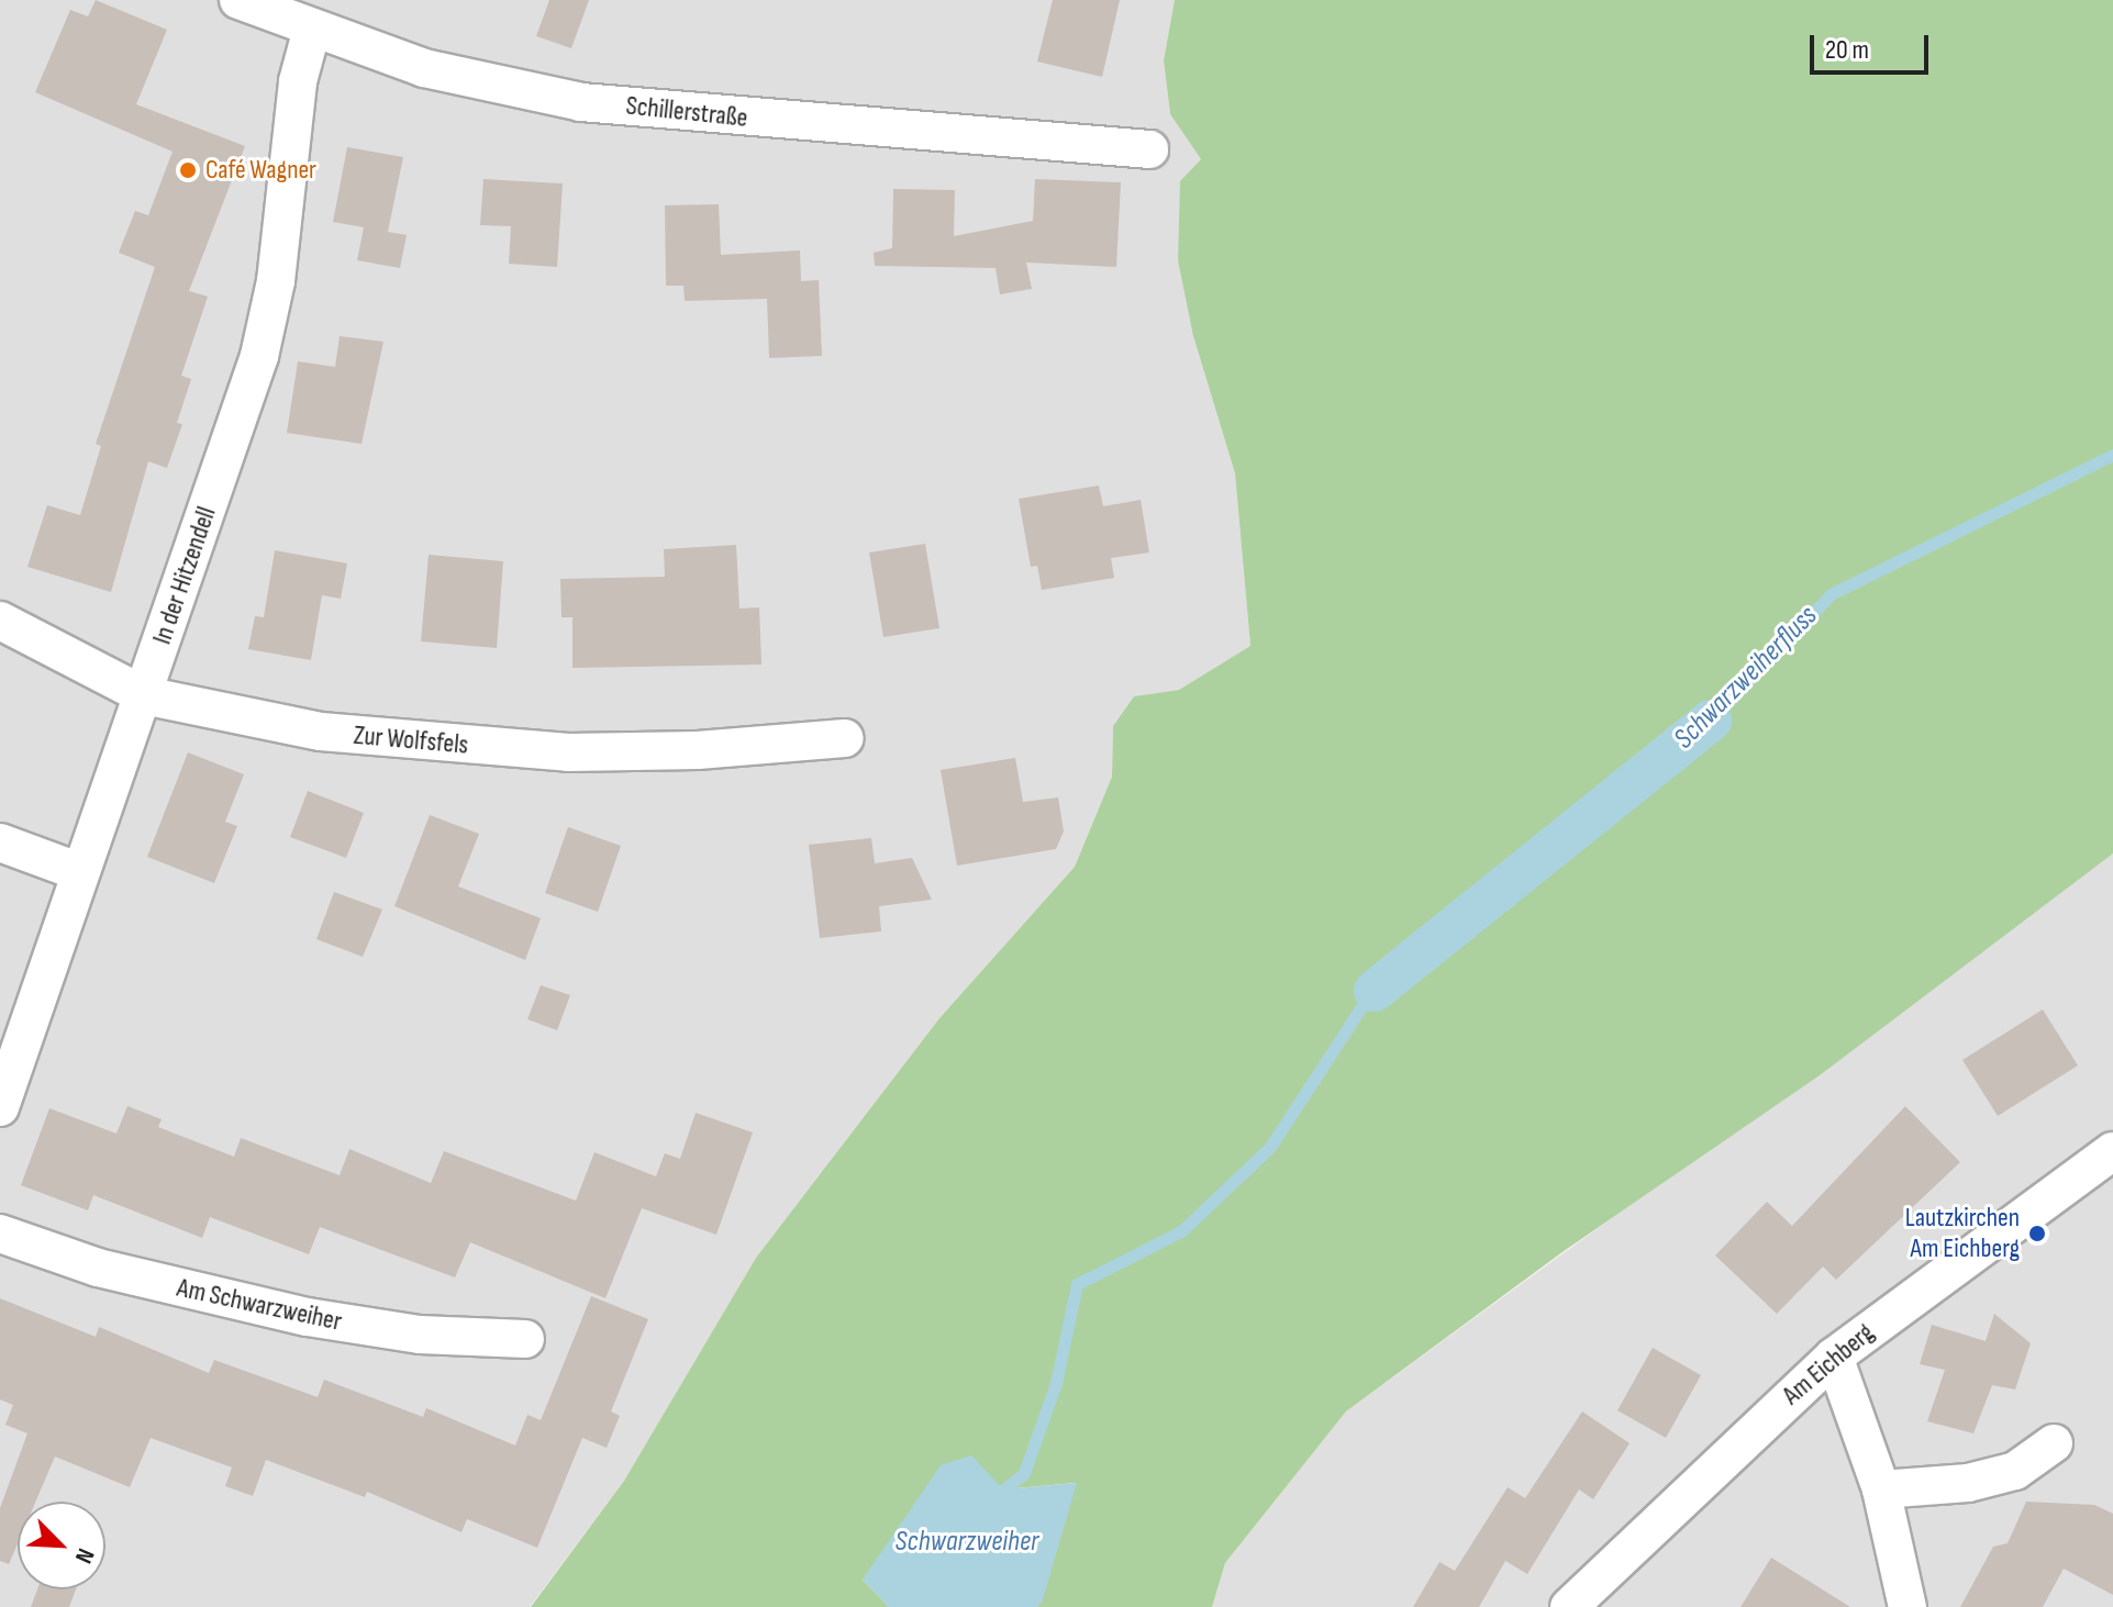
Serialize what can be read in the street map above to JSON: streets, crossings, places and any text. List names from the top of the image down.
{
  "streets": {
    "street": [
      "Schillerstraße",
      "In der Hitzendell",
      "Zur Wolfsfels",
      "Am Schwarzweiher",
      "Am Eichberg"
    ]
  },
  "crossings": [
    ["Schillerstraße", "In der Hitzendell"],
    ["In der Hitzendell", "Zur Wolfsfels"]
  ],
  "water": ["Schwarzweiherfluss", "Schwarzweiher"],
  "places": ["Café Wagner", "Lautzkirchen Am Eichberg"],
  "scale_bar": "20 m",
  "north": "bottom right"
}
